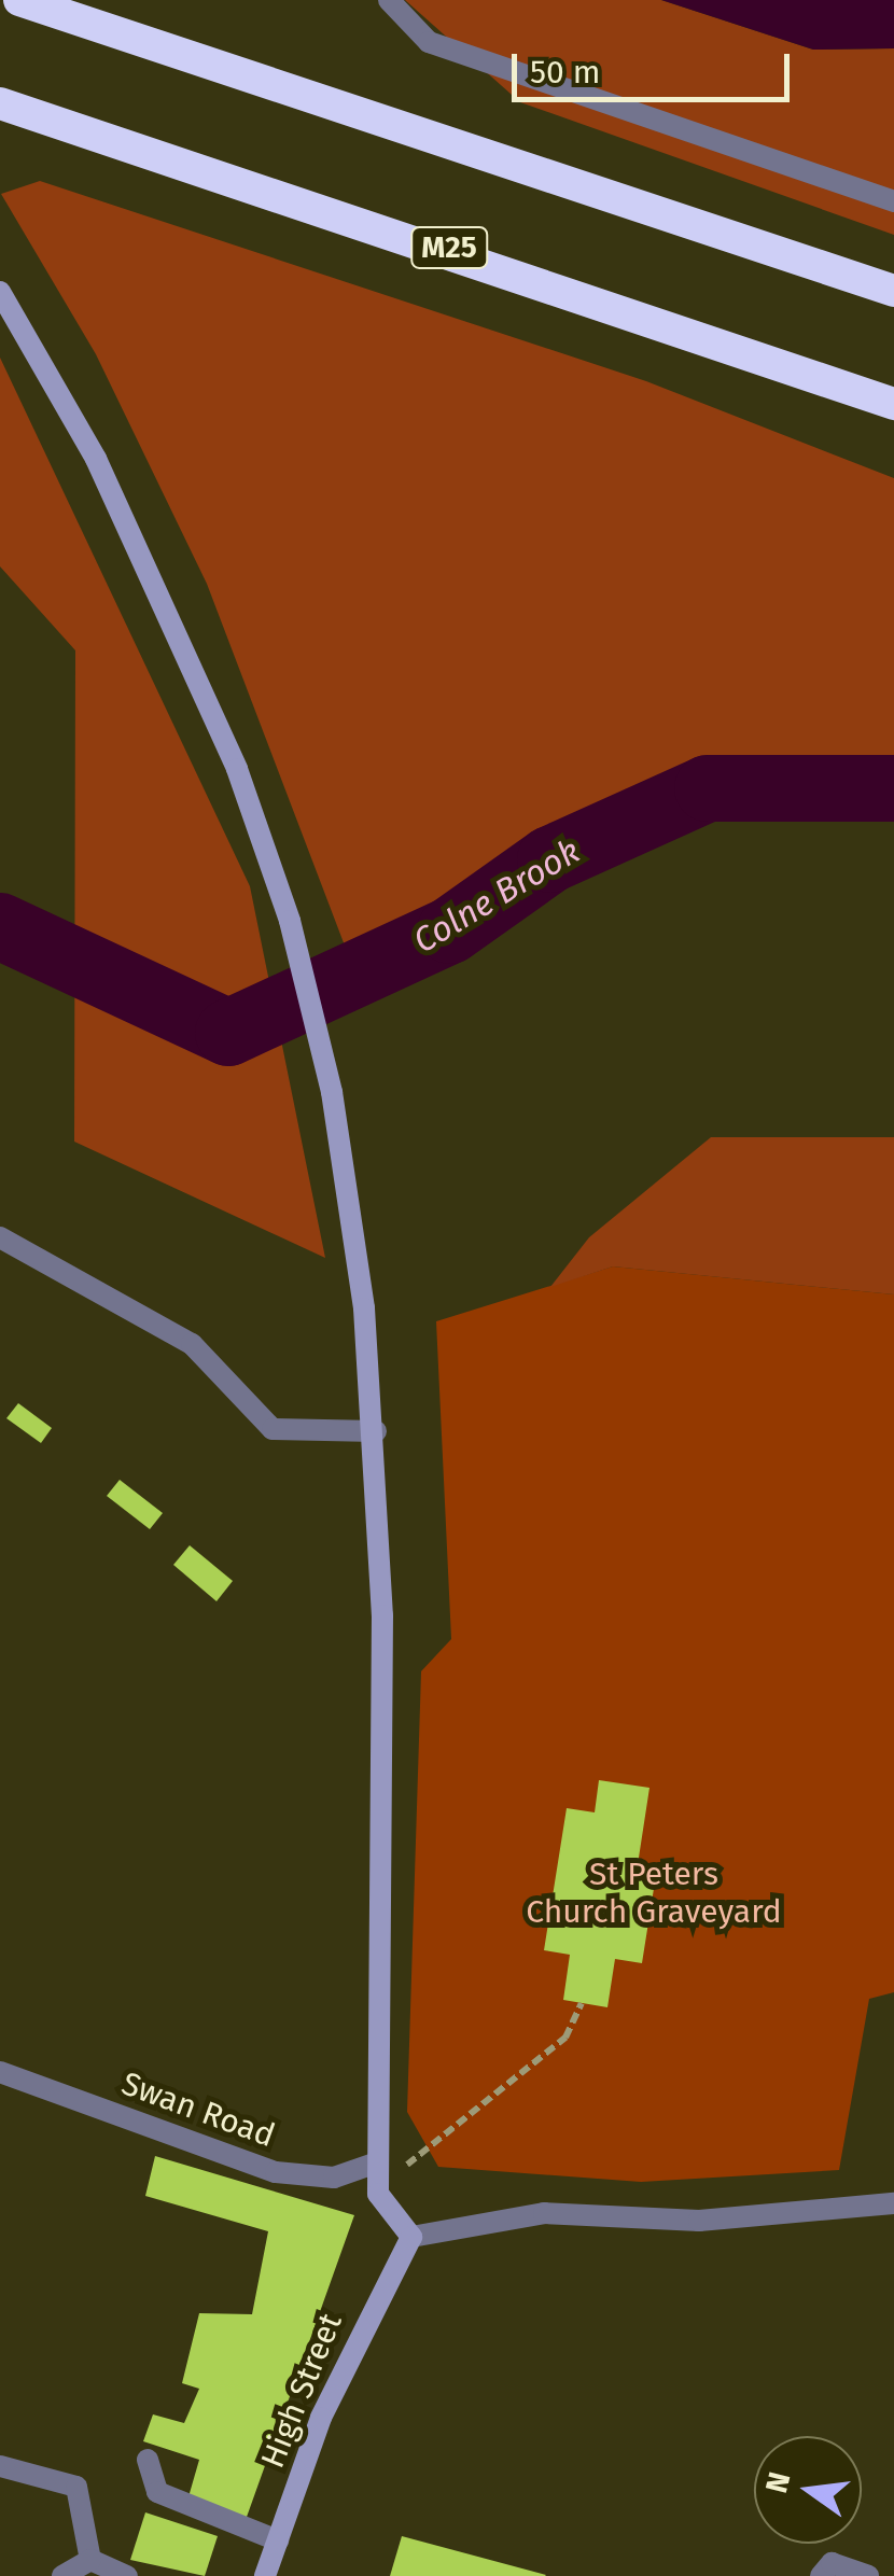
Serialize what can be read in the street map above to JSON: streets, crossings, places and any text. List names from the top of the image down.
{
  "streets": {
    "highway": ["M25"],
    "main road": ["High Street"],
    "street": ["Swan Road"]
  },
  "water": ["Colne Brook"],
  "parks": ["St Peters Church Graveyard"],
  "scale_bar": "50 m",
  "north": "left"
}
